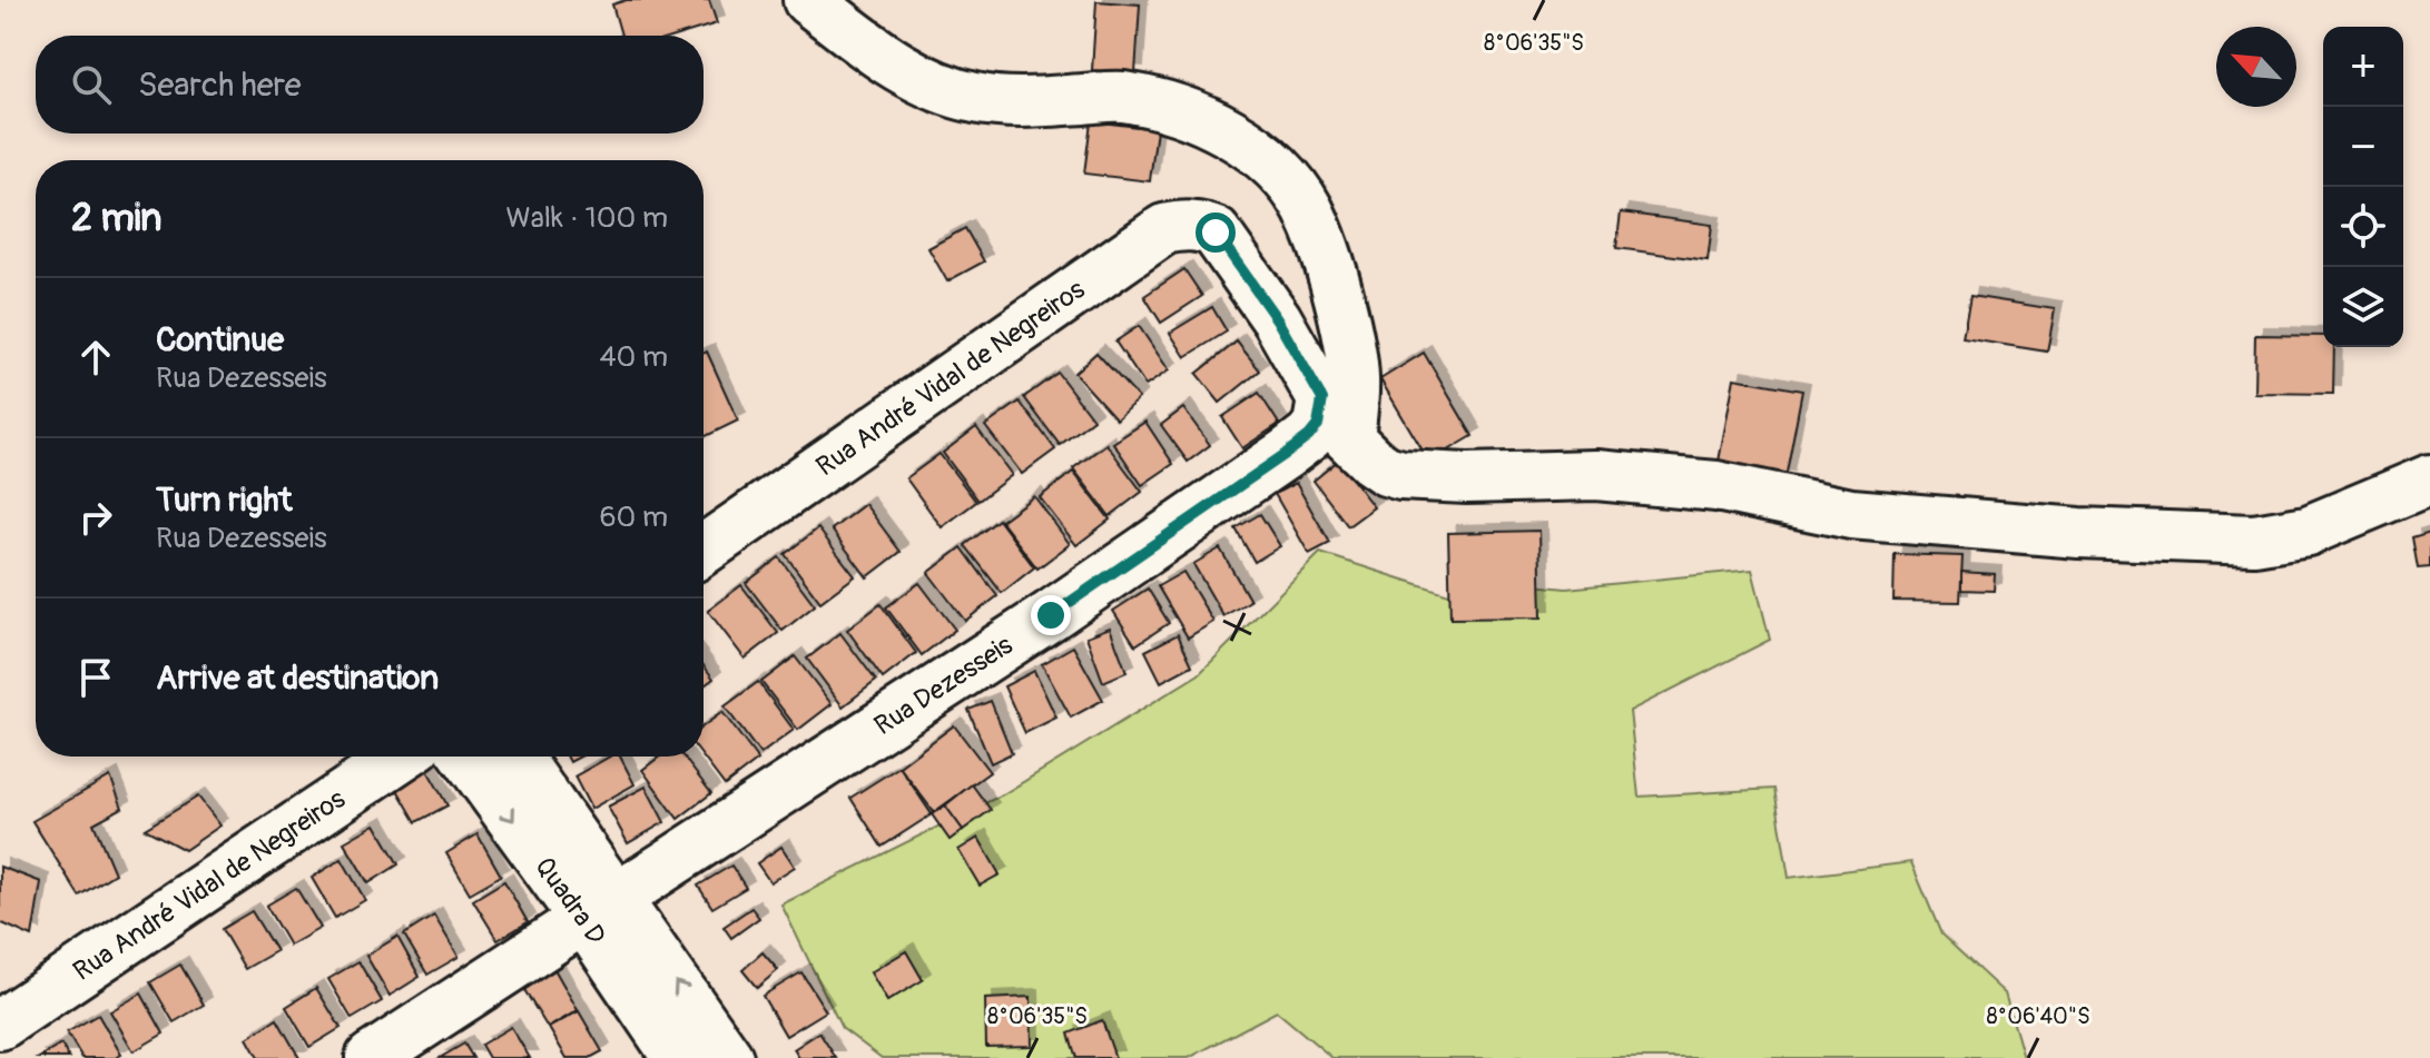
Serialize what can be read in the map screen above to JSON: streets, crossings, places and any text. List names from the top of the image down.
{
  "streets": {
    "street": ["Rua André Vidal de Negreiros", "Rua Dezesseis", "Quadra D"]
  },
  "crossings": [
    ["Rua André Vidal de Negreiros", "Rua Dezesseis"],
    ["Rua Dezesseis", "Quadra D"]
  ],
  "north": "top left",
  "page": {
    "map_buttons": ["+", "−"],
    "search": "Search here",
    "heading": ["2 min", "Walk · 100 m"],
    "list": [
      ["Continue", "Rua Dezesseis", "40 m"],
      ["Turn right", "Rua Dezesseis", "60 m"],
      "Arrive at destination"
    ]
  },
  "coordinates": ["8°06'35\"S", "8°06'40\"S"]
}
